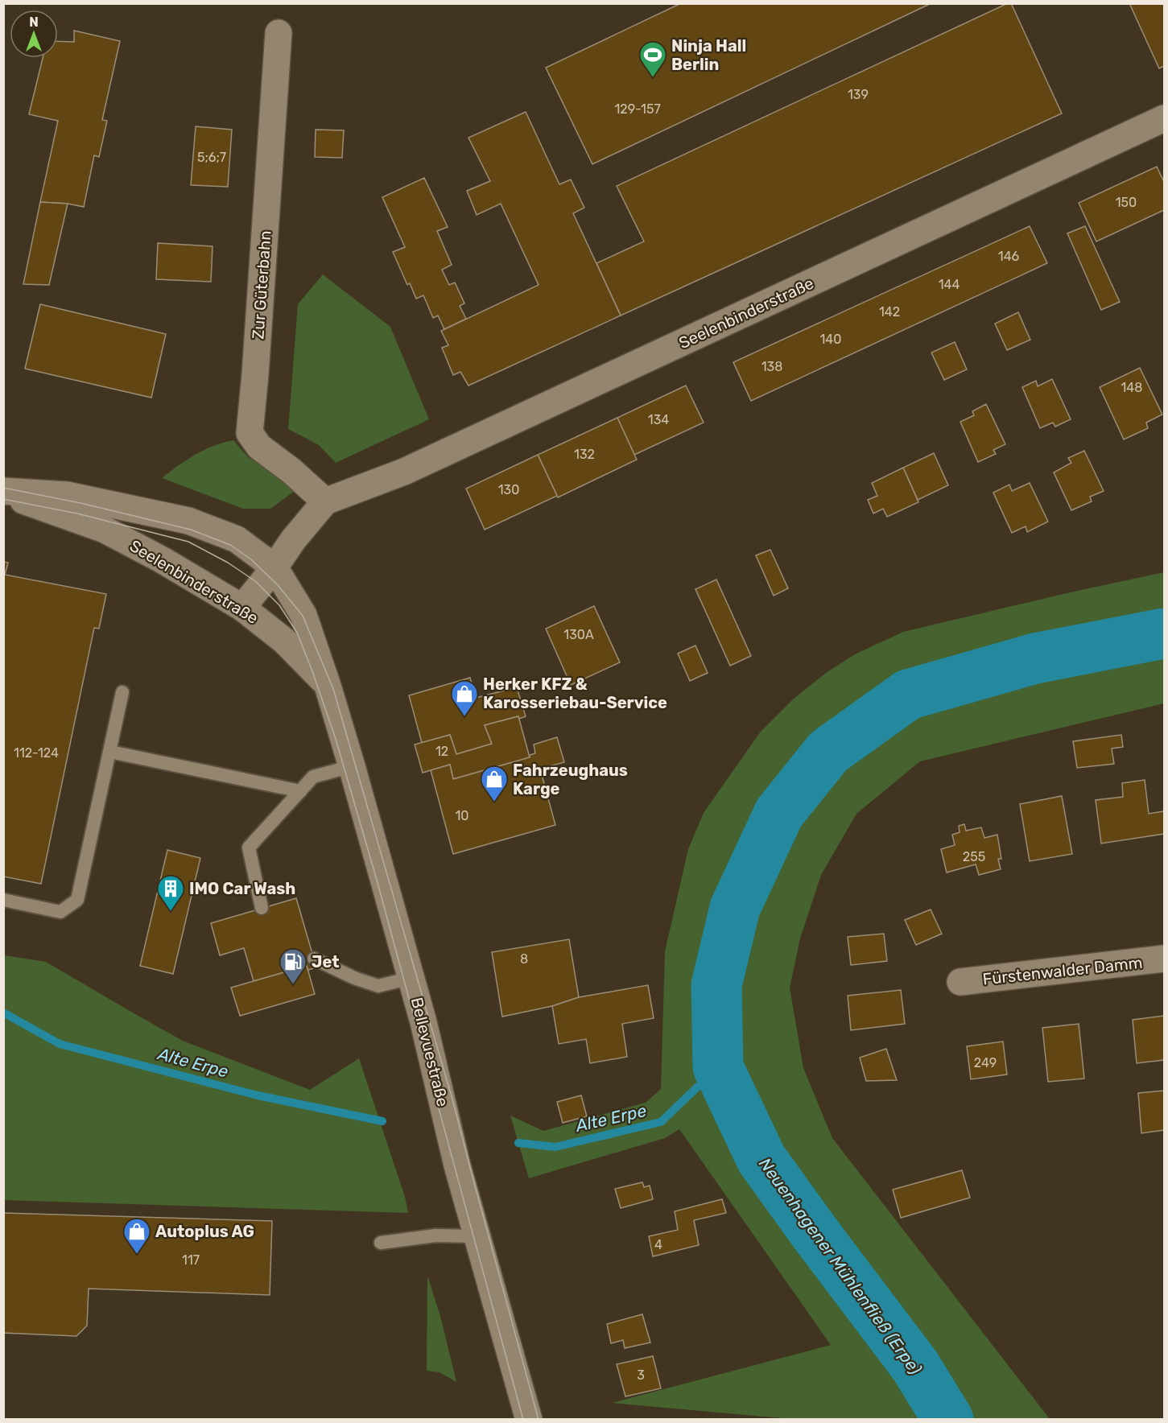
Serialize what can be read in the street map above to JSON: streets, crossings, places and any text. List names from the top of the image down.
{
  "streets": {
    "street": [
      "Zur Güterbahn",
      "Seelenbinderstraße",
      "Fürstenwalder Damm",
      "Bellevuestraße"
    ]
  },
  "crossings": [
    ["Zur Güterbahn", "Seelenbinderstraße"],
    ["Seelenbinderstraße", "Bellevuestraße"]
  ],
  "water": ["Alte Erpe", "Neuenhagener Mühlenfließ (Erpe)"],
  "places": {
    "sports": ["Ninja Hall Berlin"],
    "shop": ["Herker KFZ & Karosseriebau-Service", "Fahrzeughaus Karge", "Autoplus AG"],
    "building": ["IMO Car Wash"],
    "fuel station": ["Jet"]
  },
  "house_numbers": [
    "139",
    "129-157",
    "5;6;7",
    "150",
    "146",
    "144",
    "142",
    "140",
    "138",
    "148",
    "134",
    "132",
    "130",
    "130A",
    "12",
    "112-124",
    "10",
    "255",
    "8",
    "249",
    "4",
    "117",
    "3"
  ],
  "north": "top"
}
